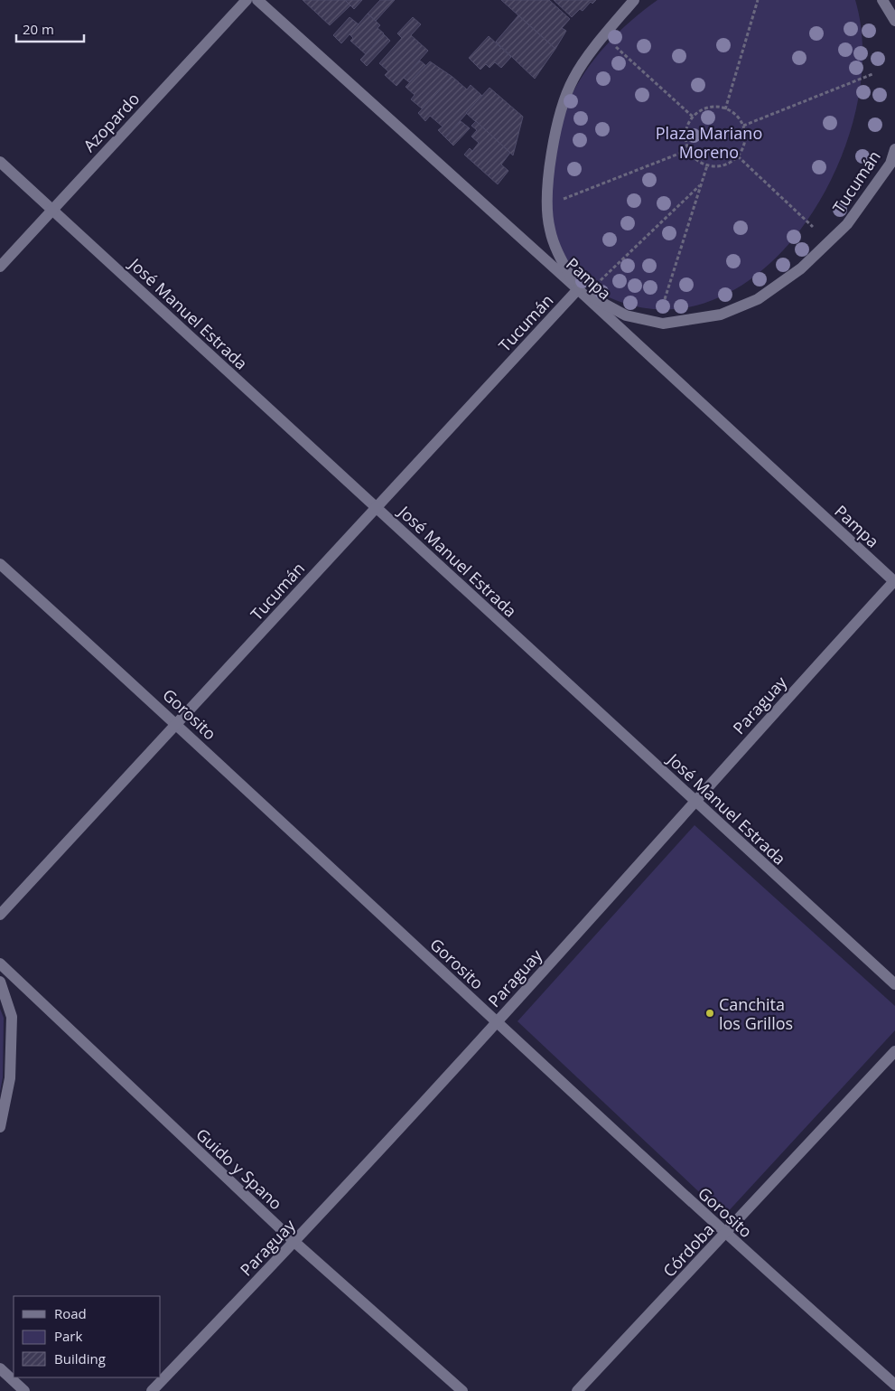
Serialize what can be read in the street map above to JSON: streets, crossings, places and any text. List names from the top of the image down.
{
  "streets": {
    "street": [
      "Azopardo",
      "Tucumán",
      "Pampa",
      "José Manuel Estrada",
      "Paraguay",
      "Gorosito",
      "Guido y Spano",
      "Córdoba"
    ]
  },
  "crossings": [
    ["Azopardo", "José Manuel Estrada"],
    ["Tucumán", "Pampa"],
    ["Tucumán", "José Manuel Estrada"],
    ["Tucumán", "Gorosito"],
    ["Pampa", "Paraguay"],
    ["José Manuel Estrada", "Paraguay"],
    ["Paraguay", "Gorosito"],
    ["Paraguay", "Guido y Spano"],
    ["Gorosito", "Córdoba"]
  ],
  "parks": ["Plaza Mariano Moreno"],
  "places": ["Canchita los Grillos"],
  "legend": ["Road", "Park", "Building"],
  "scale_bar": "20 m"
}
